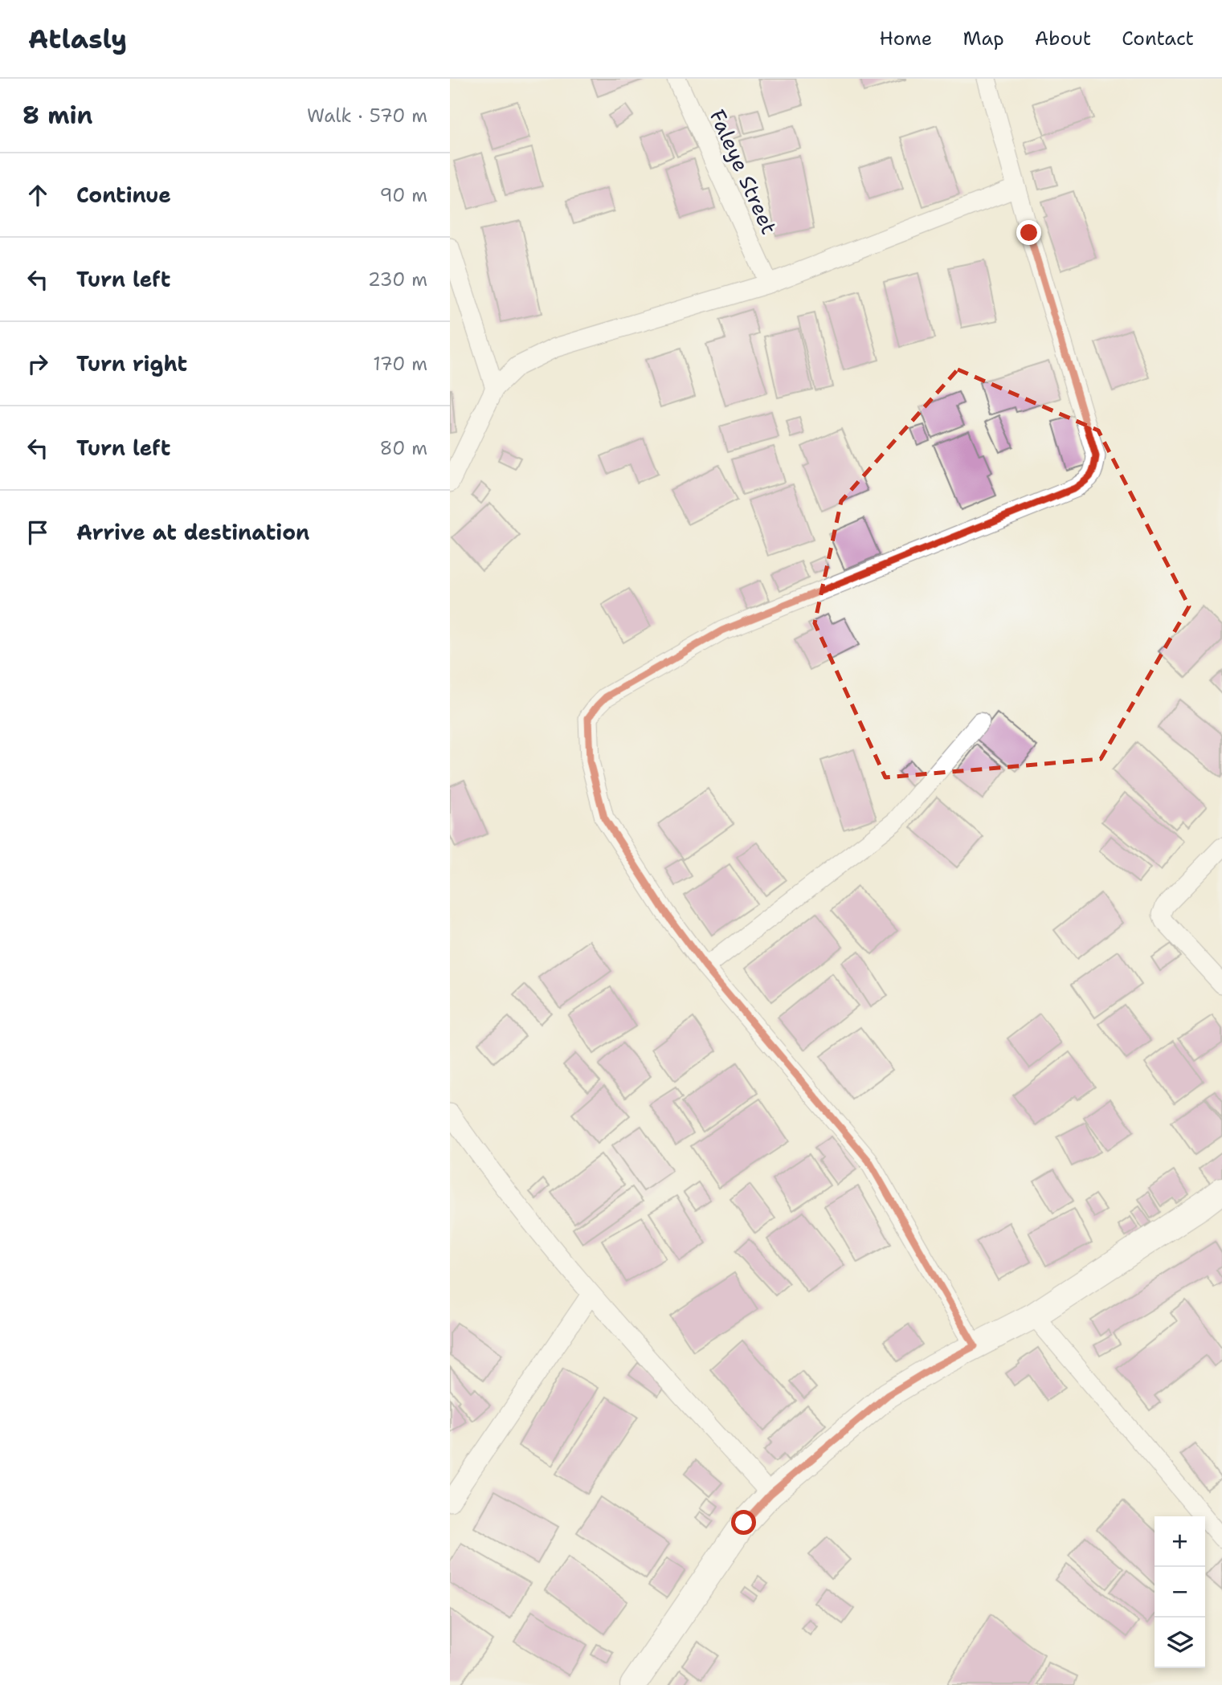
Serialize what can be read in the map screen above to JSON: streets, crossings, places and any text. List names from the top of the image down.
{
  "streets": {
    "street": ["Faleye Street"]
  },
  "page": {
    "header": "Atlasly",
    "nav": [
      "Home",
      "Map",
      "About",
      "Contact"
    ],
    "heading": ["8 min", "Walk · 570 m"],
    "list": [
      ["Continue", "90 m"],
      ["Turn left", "230 m"],
      ["Turn right", "170 m"],
      ["Turn left", "80 m"],
      "Arrive at destination"
    ],
    "map_buttons": ["+", "−"]
  }
}
